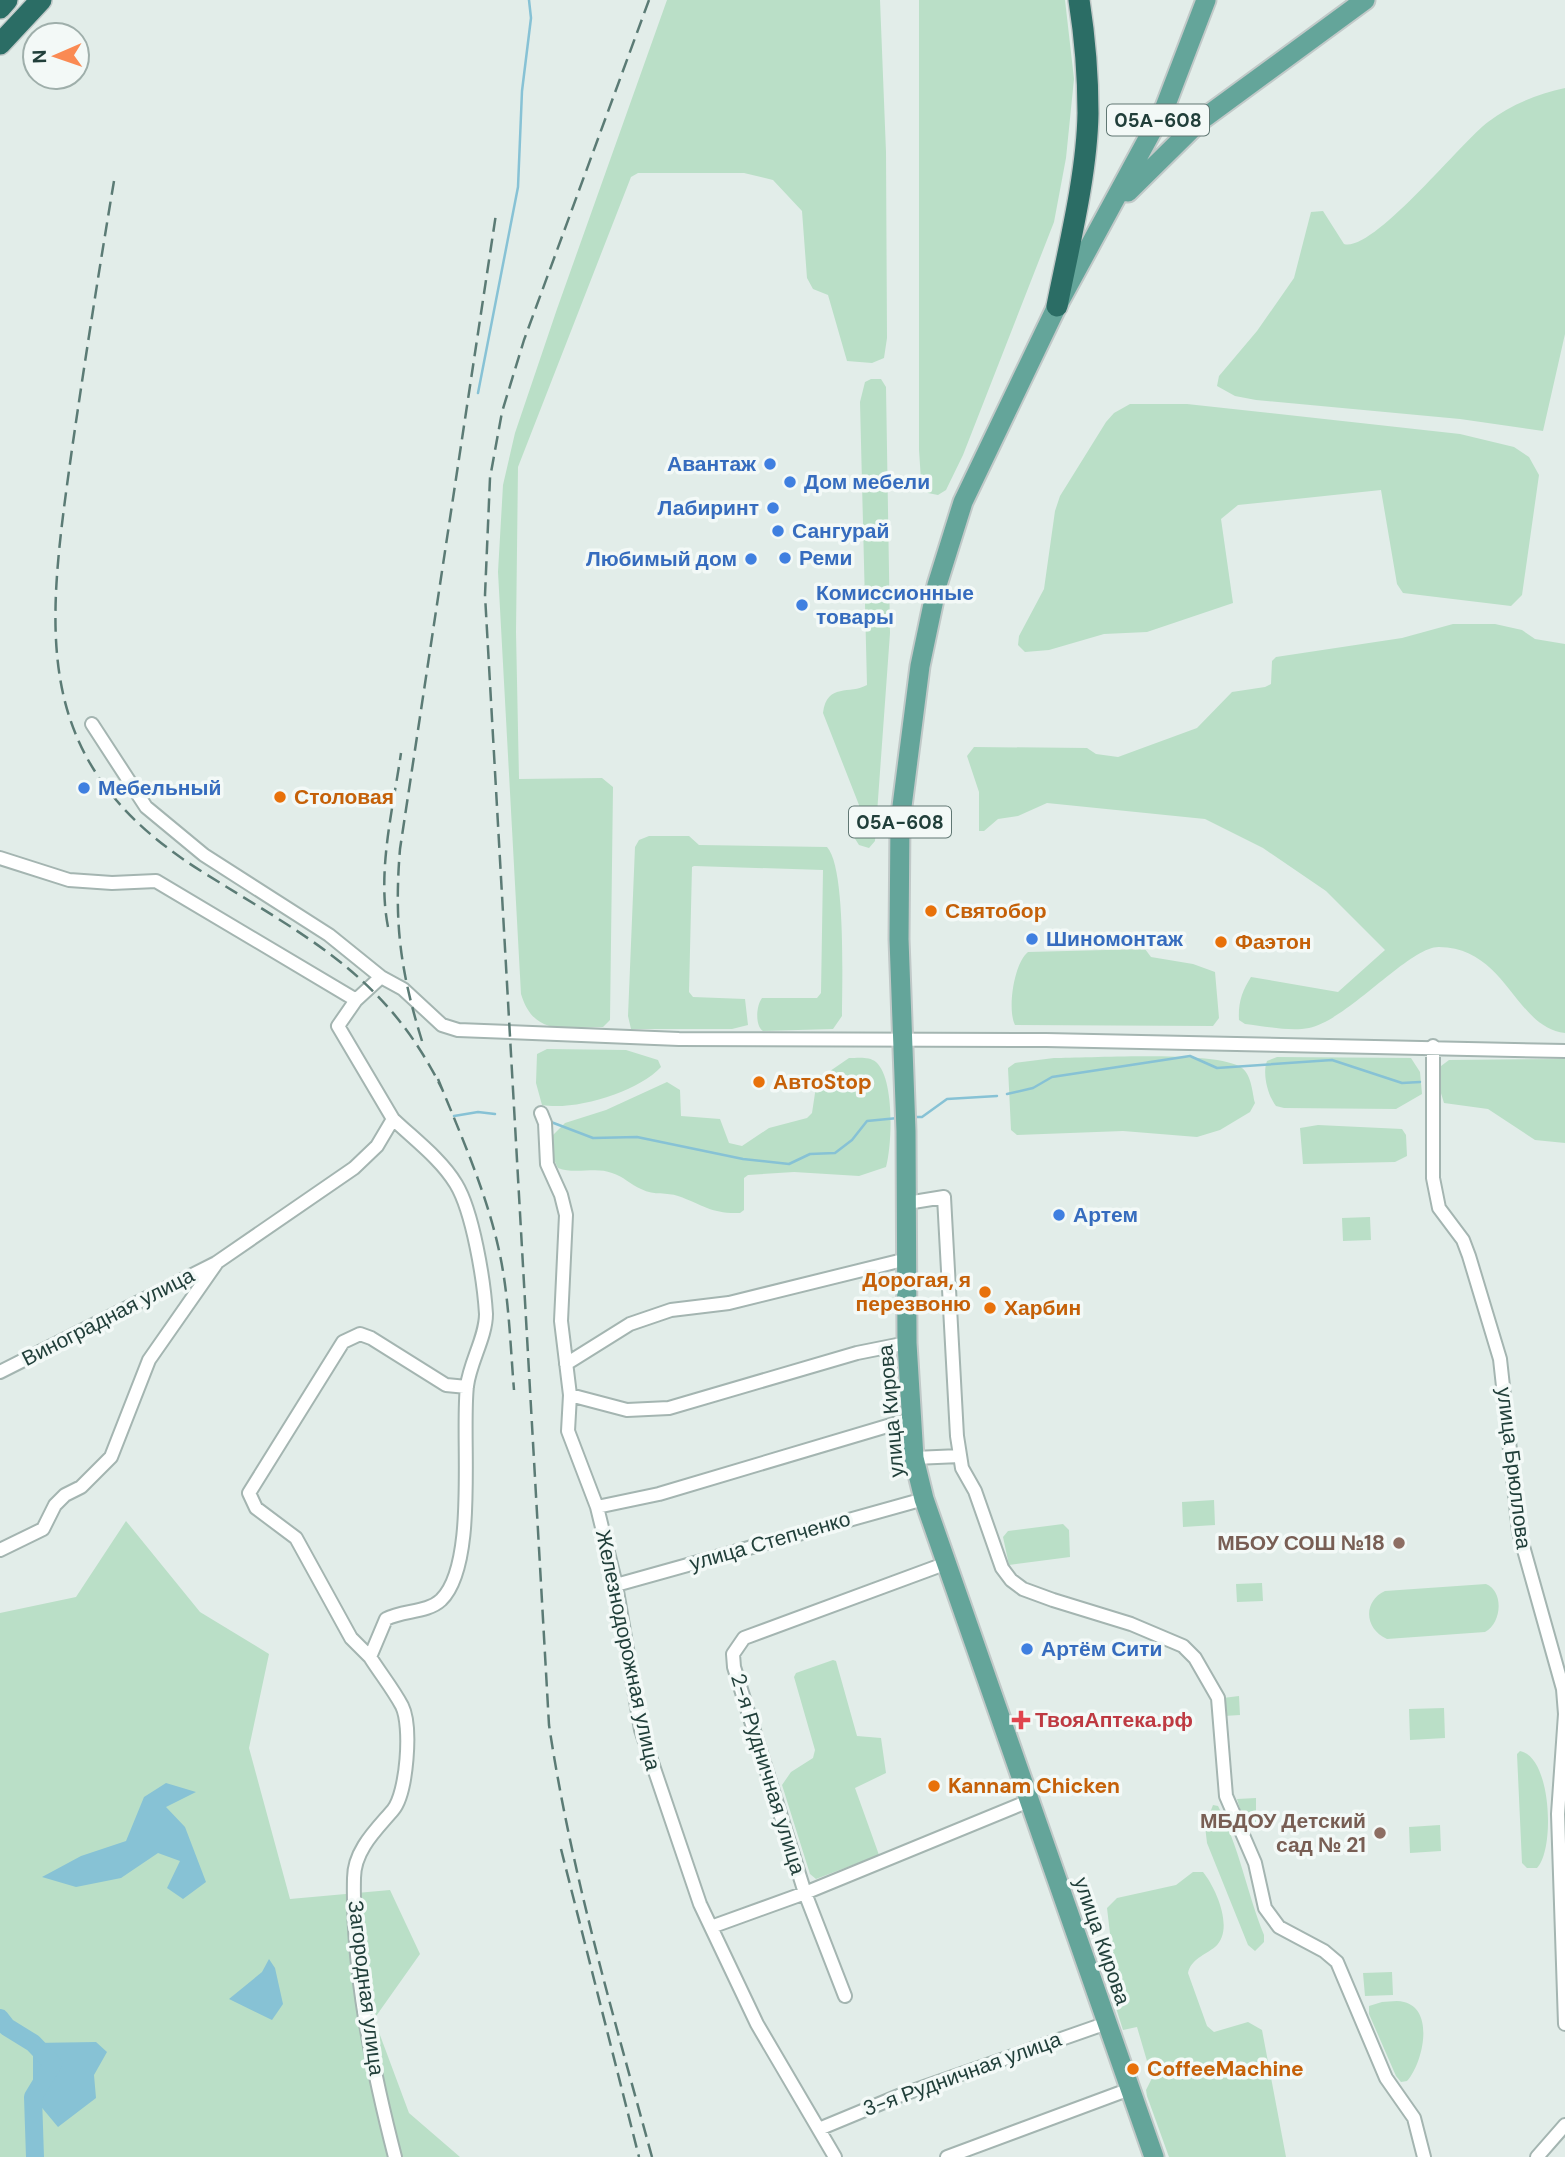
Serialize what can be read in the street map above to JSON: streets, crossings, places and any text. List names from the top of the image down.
{
  "streets": {
    "main road": ["05А-608", "улица Кирова"],
    "street": [
      "Виноградная улица",
      "улица Брюллова",
      "улица Степченко",
      "Железнодорожная улица",
      "2-я Рудничная улица",
      "Загородная улица",
      "3-я Рудничная улица"
    ]
  },
  "crossings": [
    ["05А-608", "улица Кирова"],
    ["улица Кирова", "улица Степченко"],
    ["улица Кирова", "2-я Рудничная улица"],
    ["улица Кирова", "3-я Рудничная улица"],
    ["улица Степченко", "Железнодорожная улица"],
    ["Железнодорожная улица", "3-я Рудничная улица"]
  ],
  "places": {
    "other": [
      "Авантаж",
      "Дом мебели",
      "Лабиринт",
      "Сангурай",
      "Реми",
      "Любимый дом",
      "Комиссионные товары",
      "Мебельный",
      "Столовая",
      "Святобор",
      "Шиномонтаж",
      "Фаэтон",
      "АвтоStop",
      "Артем",
      "Дорогая, я перезвоню",
      "Харбин",
      "МБОУ СОШ №18",
      "Артём Сити",
      "Kannam Chicken",
      "МБДОУ Детский сад № 21",
      "CoffeeMachine"
    ],
    "health": ["ТвояАптека.рф"]
  },
  "north": "left"
}
